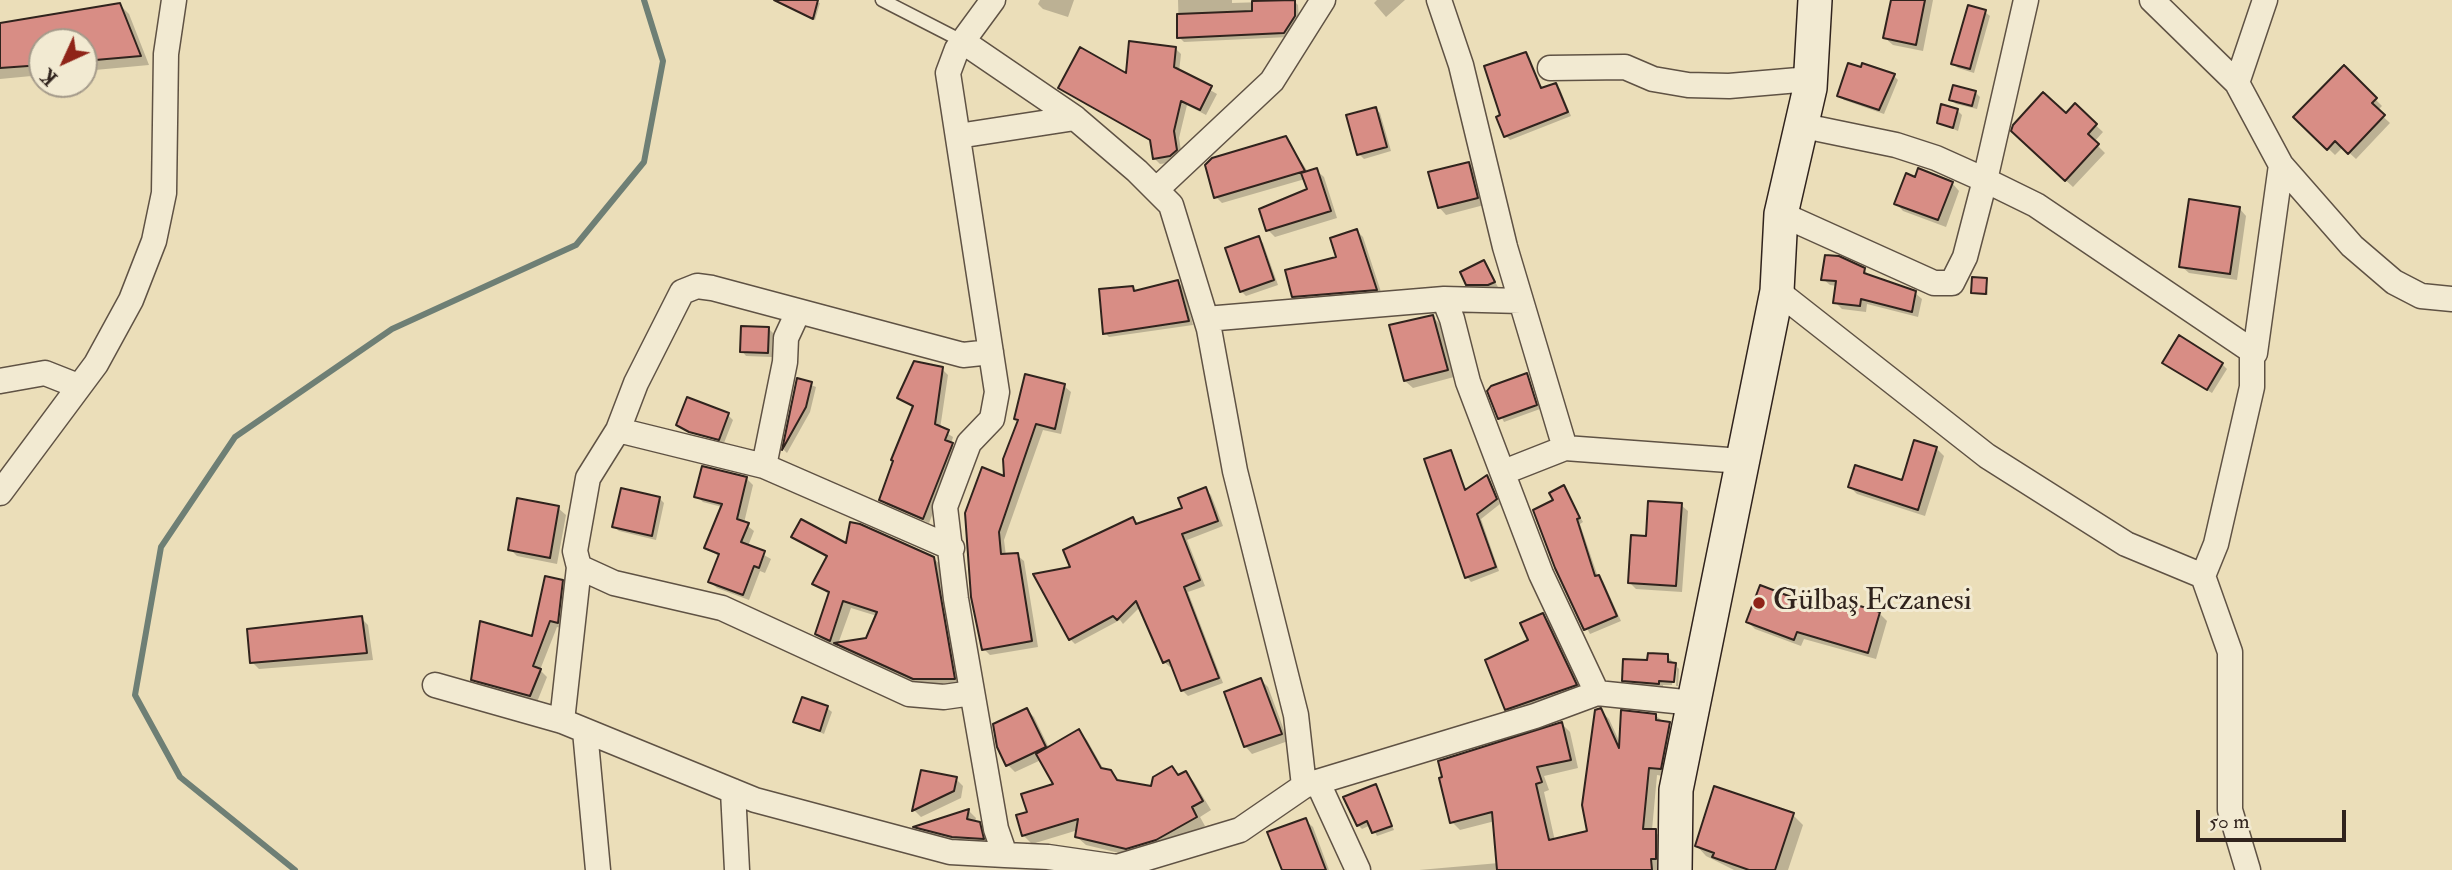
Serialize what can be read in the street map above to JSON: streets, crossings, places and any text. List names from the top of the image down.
{
  "places": ["Gülbaş Eczanesi"],
  "scale_bar": "50 m",
  "north": "bottom left"
}
